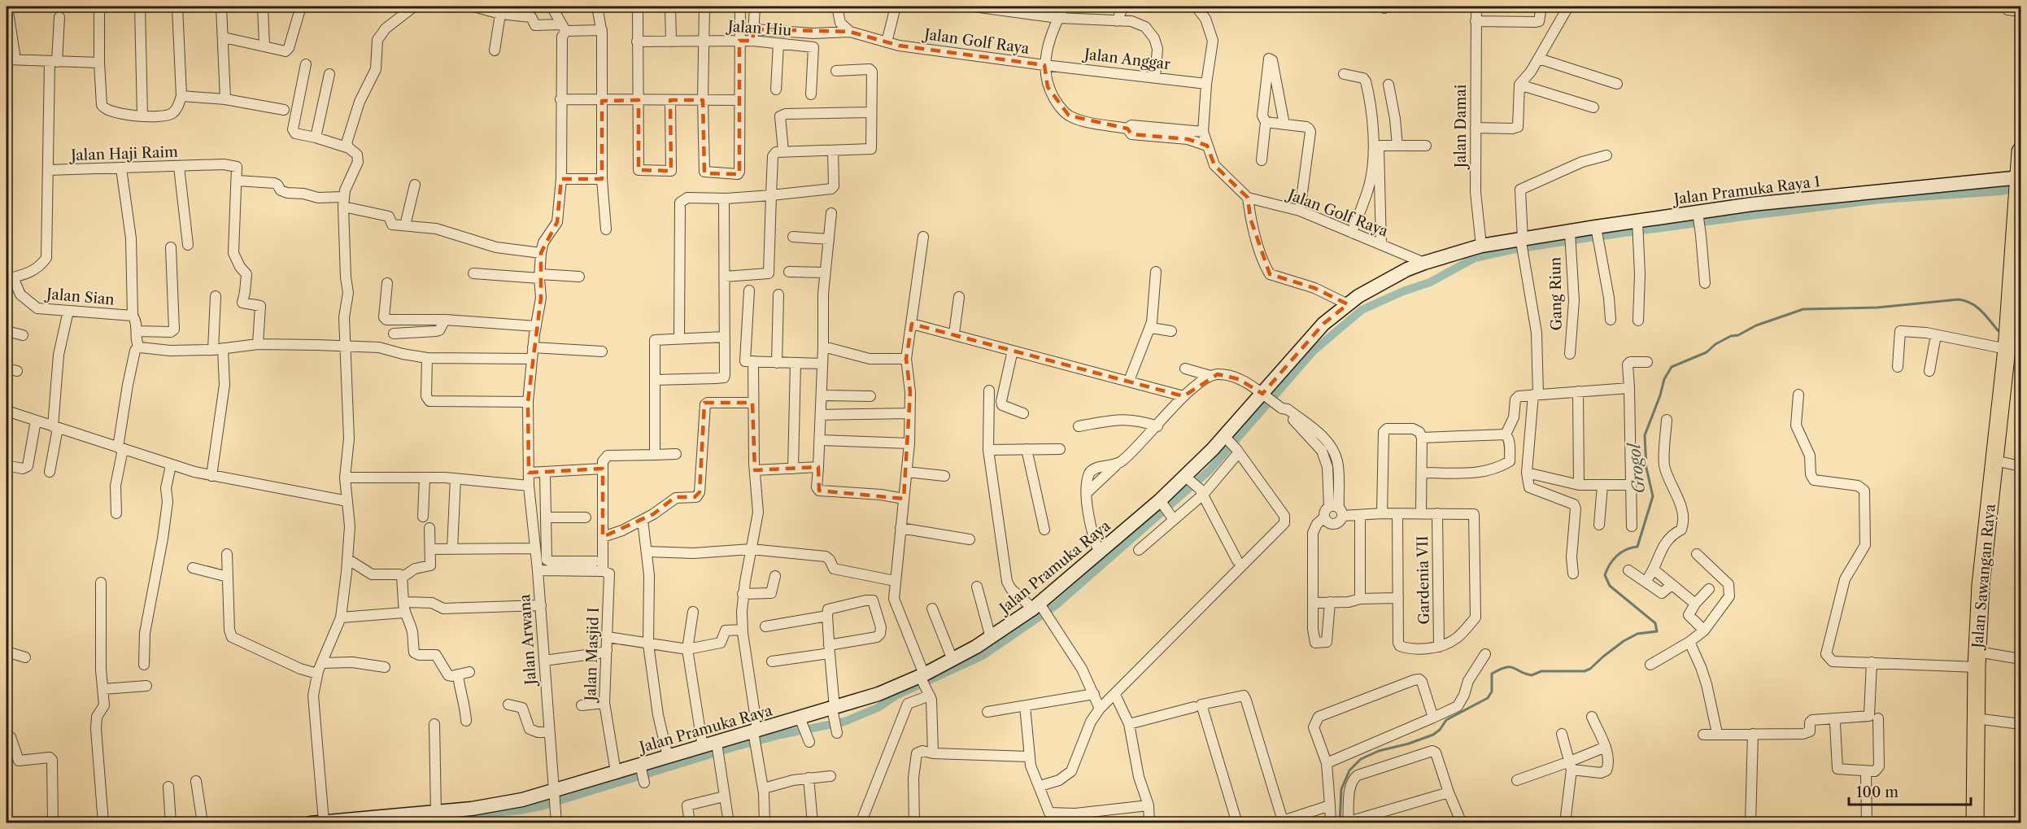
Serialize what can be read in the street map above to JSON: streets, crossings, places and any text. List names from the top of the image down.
{
  "streets": {
    "highway": ["Jalan Sawangan Raya"],
    "street": [
      "Jalan Hiu",
      "Jalan Golf Raya",
      "Jalan Anggar",
      "Jalan Damai",
      "Jalan Haji Raim",
      "Jalan Pramuka Raya 1",
      "Gang Riun",
      "Jalan Sian",
      "Jalan Pramuka Raya",
      "Gardenia VII",
      "Jalan Arwana",
      "Jalan Masjid I"
    ]
  },
  "crossings": [
    ["Jalan Golf Raya", "Jalan Anggar"],
    ["Jalan Golf Raya", "Jalan Pramuka Raya"],
    ["Jalan Damai", "Jalan Pramuka Raya 1"],
    ["Jalan Damai", "Jalan Pramuka Raya"],
    ["Jalan Pramuka Raya 1", "Gang Riun"],
    ["Jalan Pramuka Raya 1", "Jalan Pramuka Raya"],
    ["Jalan Pramuka Raya 1", "Jalan Sawangan Raya"],
    ["Jalan Pramuka Raya", "Jalan Arwana"],
    ["Jalan Pramuka Raya", "Jalan Masjid I"]
  ],
  "water": ["Grogol"],
  "scale_bar": "100 m"
}
